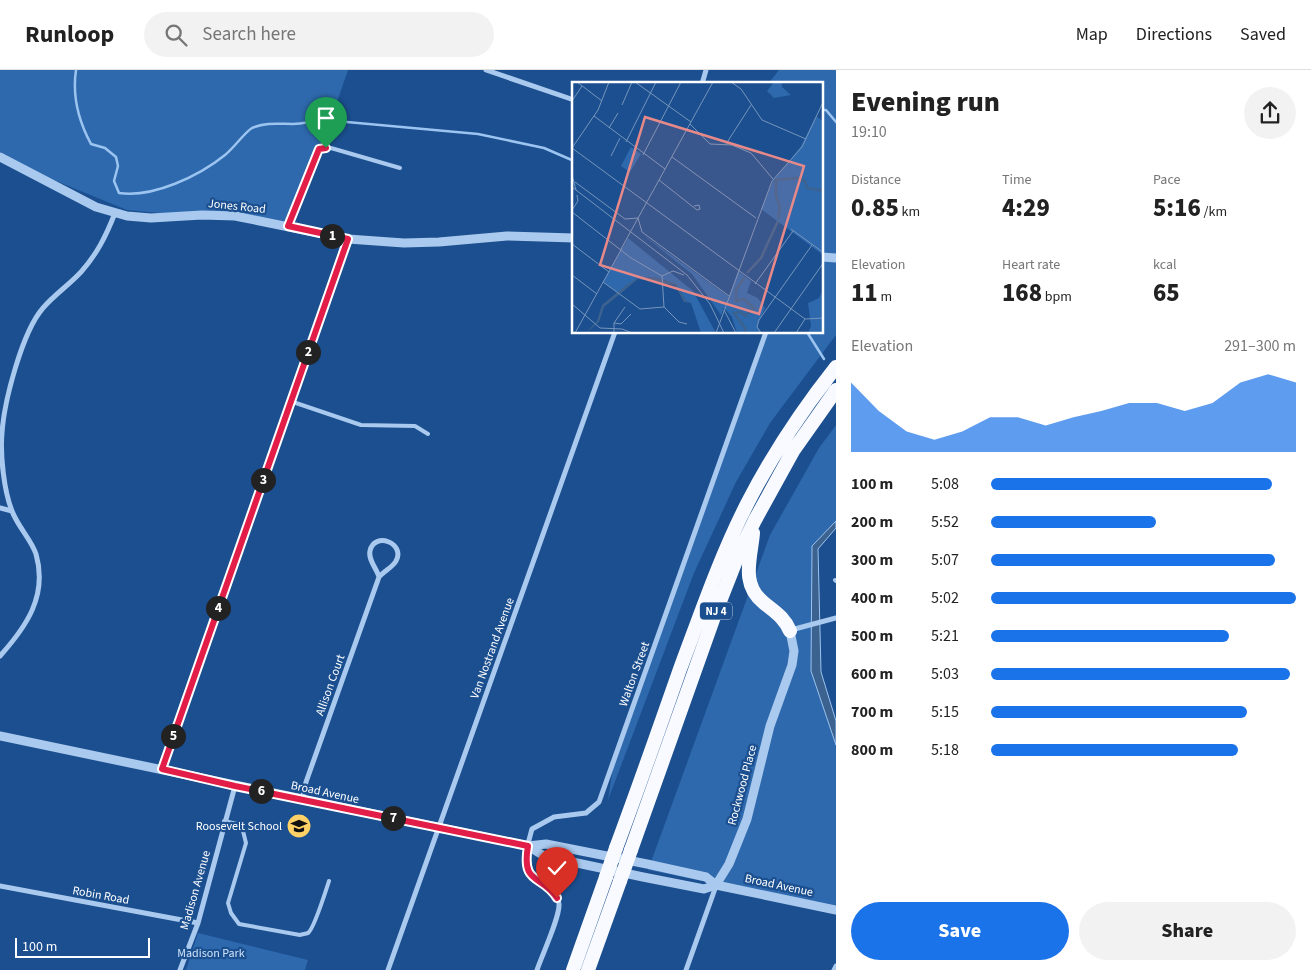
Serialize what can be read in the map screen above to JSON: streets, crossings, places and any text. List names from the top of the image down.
{
  "streets": {
    "highway": ["NJ 4"],
    "street": [
      "Jones Road",
      "Van Nostrand Avenue",
      "Walton Street",
      "Allison Court",
      "Rockwood Place",
      "Broad Avenue",
      "Madison Avenue",
      "Robin Road"
    ]
  },
  "crossings": [
    ["Van Nostrand Avenue", "Broad Avenue"],
    ["Walton Street", "Broad Avenue"],
    ["Allison Court", "Broad Avenue"],
    ["Rockwood Place", "Broad Avenue"],
    ["Broad Avenue", "Madison Avenue"],
    ["Madison Avenue", "Robin Road"]
  ],
  "parks": ["Madison Park"],
  "places": {
    "school or university": ["Roosevelt School"]
  },
  "scale_bar": "100 m",
  "page": {
    "header": "Runloop",
    "search": "Search here",
    "nav": ["Map", "Directions", "Saved"],
    "heading": ["Evening run", "19:10"],
    "stats": [
      ["Distance", "0.85 km"],
      ["Time", "4:29"],
      ["Pace", "5:16 /km"],
      ["Elevation", "11 m"],
      ["Heart rate", "168 bpm"],
      ["kcal", "65"]
    ],
    "pins": [
      "1",
      "2",
      "3",
      "4",
      "5",
      "6",
      "7"
    ],
    "chart": ["Elevation", "291–300 m"],
    "list": [
      {
        "name": "100 m",
        "note": "5:08"
      },
      {
        "name": "200 m",
        "note": "5:52"
      },
      {
        "name": "300 m",
        "note": "5:07"
      },
      {
        "name": "400 m",
        "note": "5:02"
      },
      {
        "name": "500 m",
        "note": "5:21"
      },
      {
        "name": "600 m",
        "note": "5:03"
      },
      {
        "name": "700 m",
        "note": "5:15"
      },
      {
        "name": "800 m",
        "note": "5:18"
      }
    ],
    "buttons": ["Save", "Share"],
    "scale": "100 m"
  }
}
